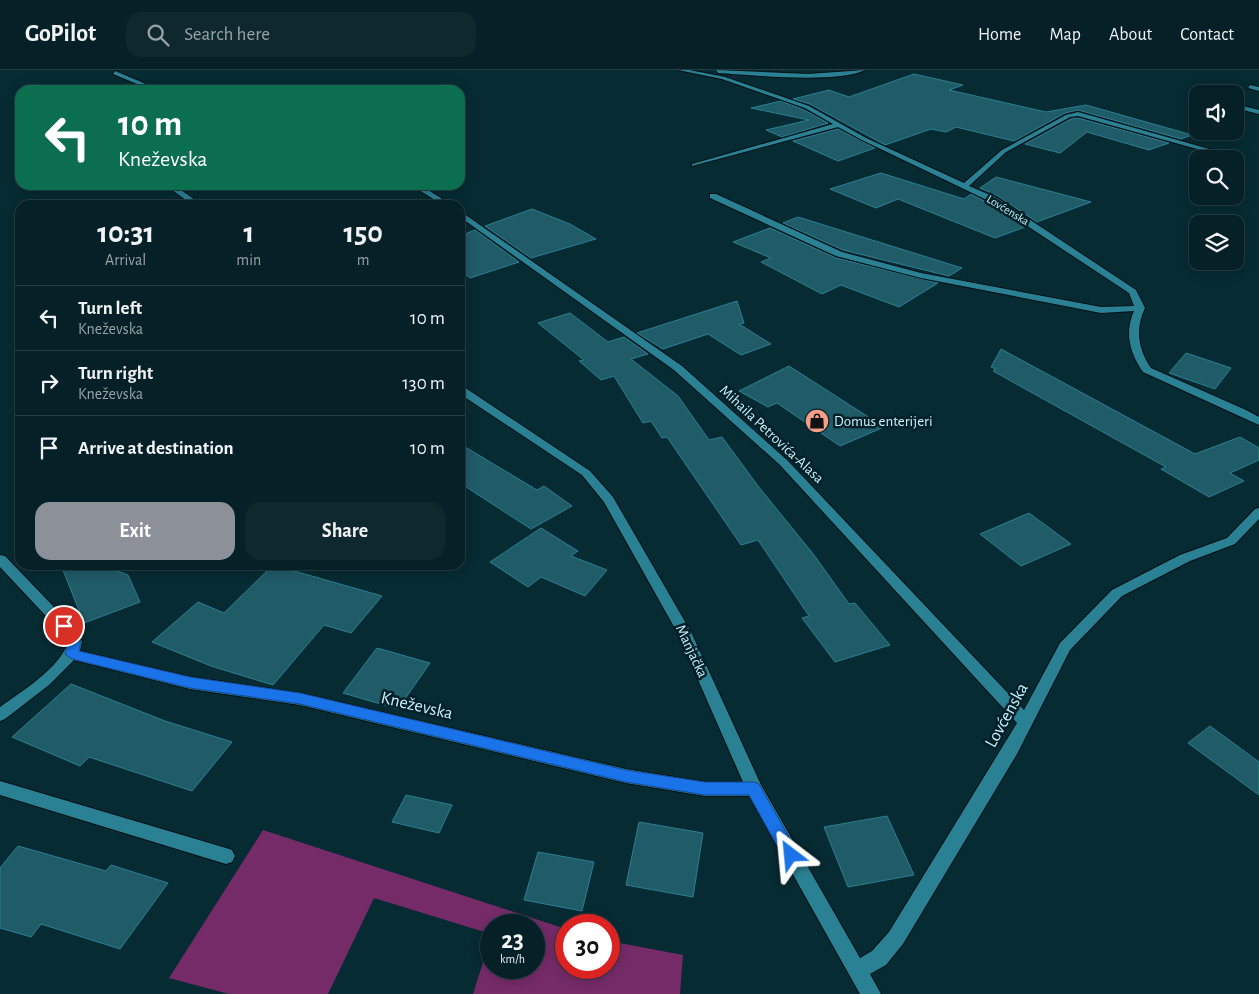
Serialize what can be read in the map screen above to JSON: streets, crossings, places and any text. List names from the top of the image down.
{
  "streets": {
    "street": [
      "Lovćenska",
      "Mihaila Petrovića-Alasa",
      "Manjačka",
      "Kneževska"
    ]
  },
  "crossings": [
    ["Lovćenska", "Mihaila Petrovića-Alasa"],
    ["Lovćenska", "Manjačka"],
    ["Manjačka", "Kneževska"]
  ],
  "places": {
    "shop": ["Domus enterijeri"]
  },
  "page": {
    "header": "GoPilot",
    "search": "Search here",
    "nav": [
      "Home",
      "Map",
      "About",
      "Contact"
    ],
    "turn": ["10 m", "Kneževska"],
    "eta": [
      "10:31",
      "Arrival",
      "1",
      "min",
      "150",
      "m"
    ],
    "list": [
      {
        "name": "Turn left",
        "note": "Kneževska",
        "value": "10 m"
      },
      {
        "name": "Turn right",
        "note": "Kneževska",
        "value": "130 m"
      },
      {
        "name": "Arrive at destination",
        "value": "10 m"
      }
    ],
    "buttons": ["Exit", "Share"],
    "speed": "23 km/h",
    "limit": "30"
  }
}
